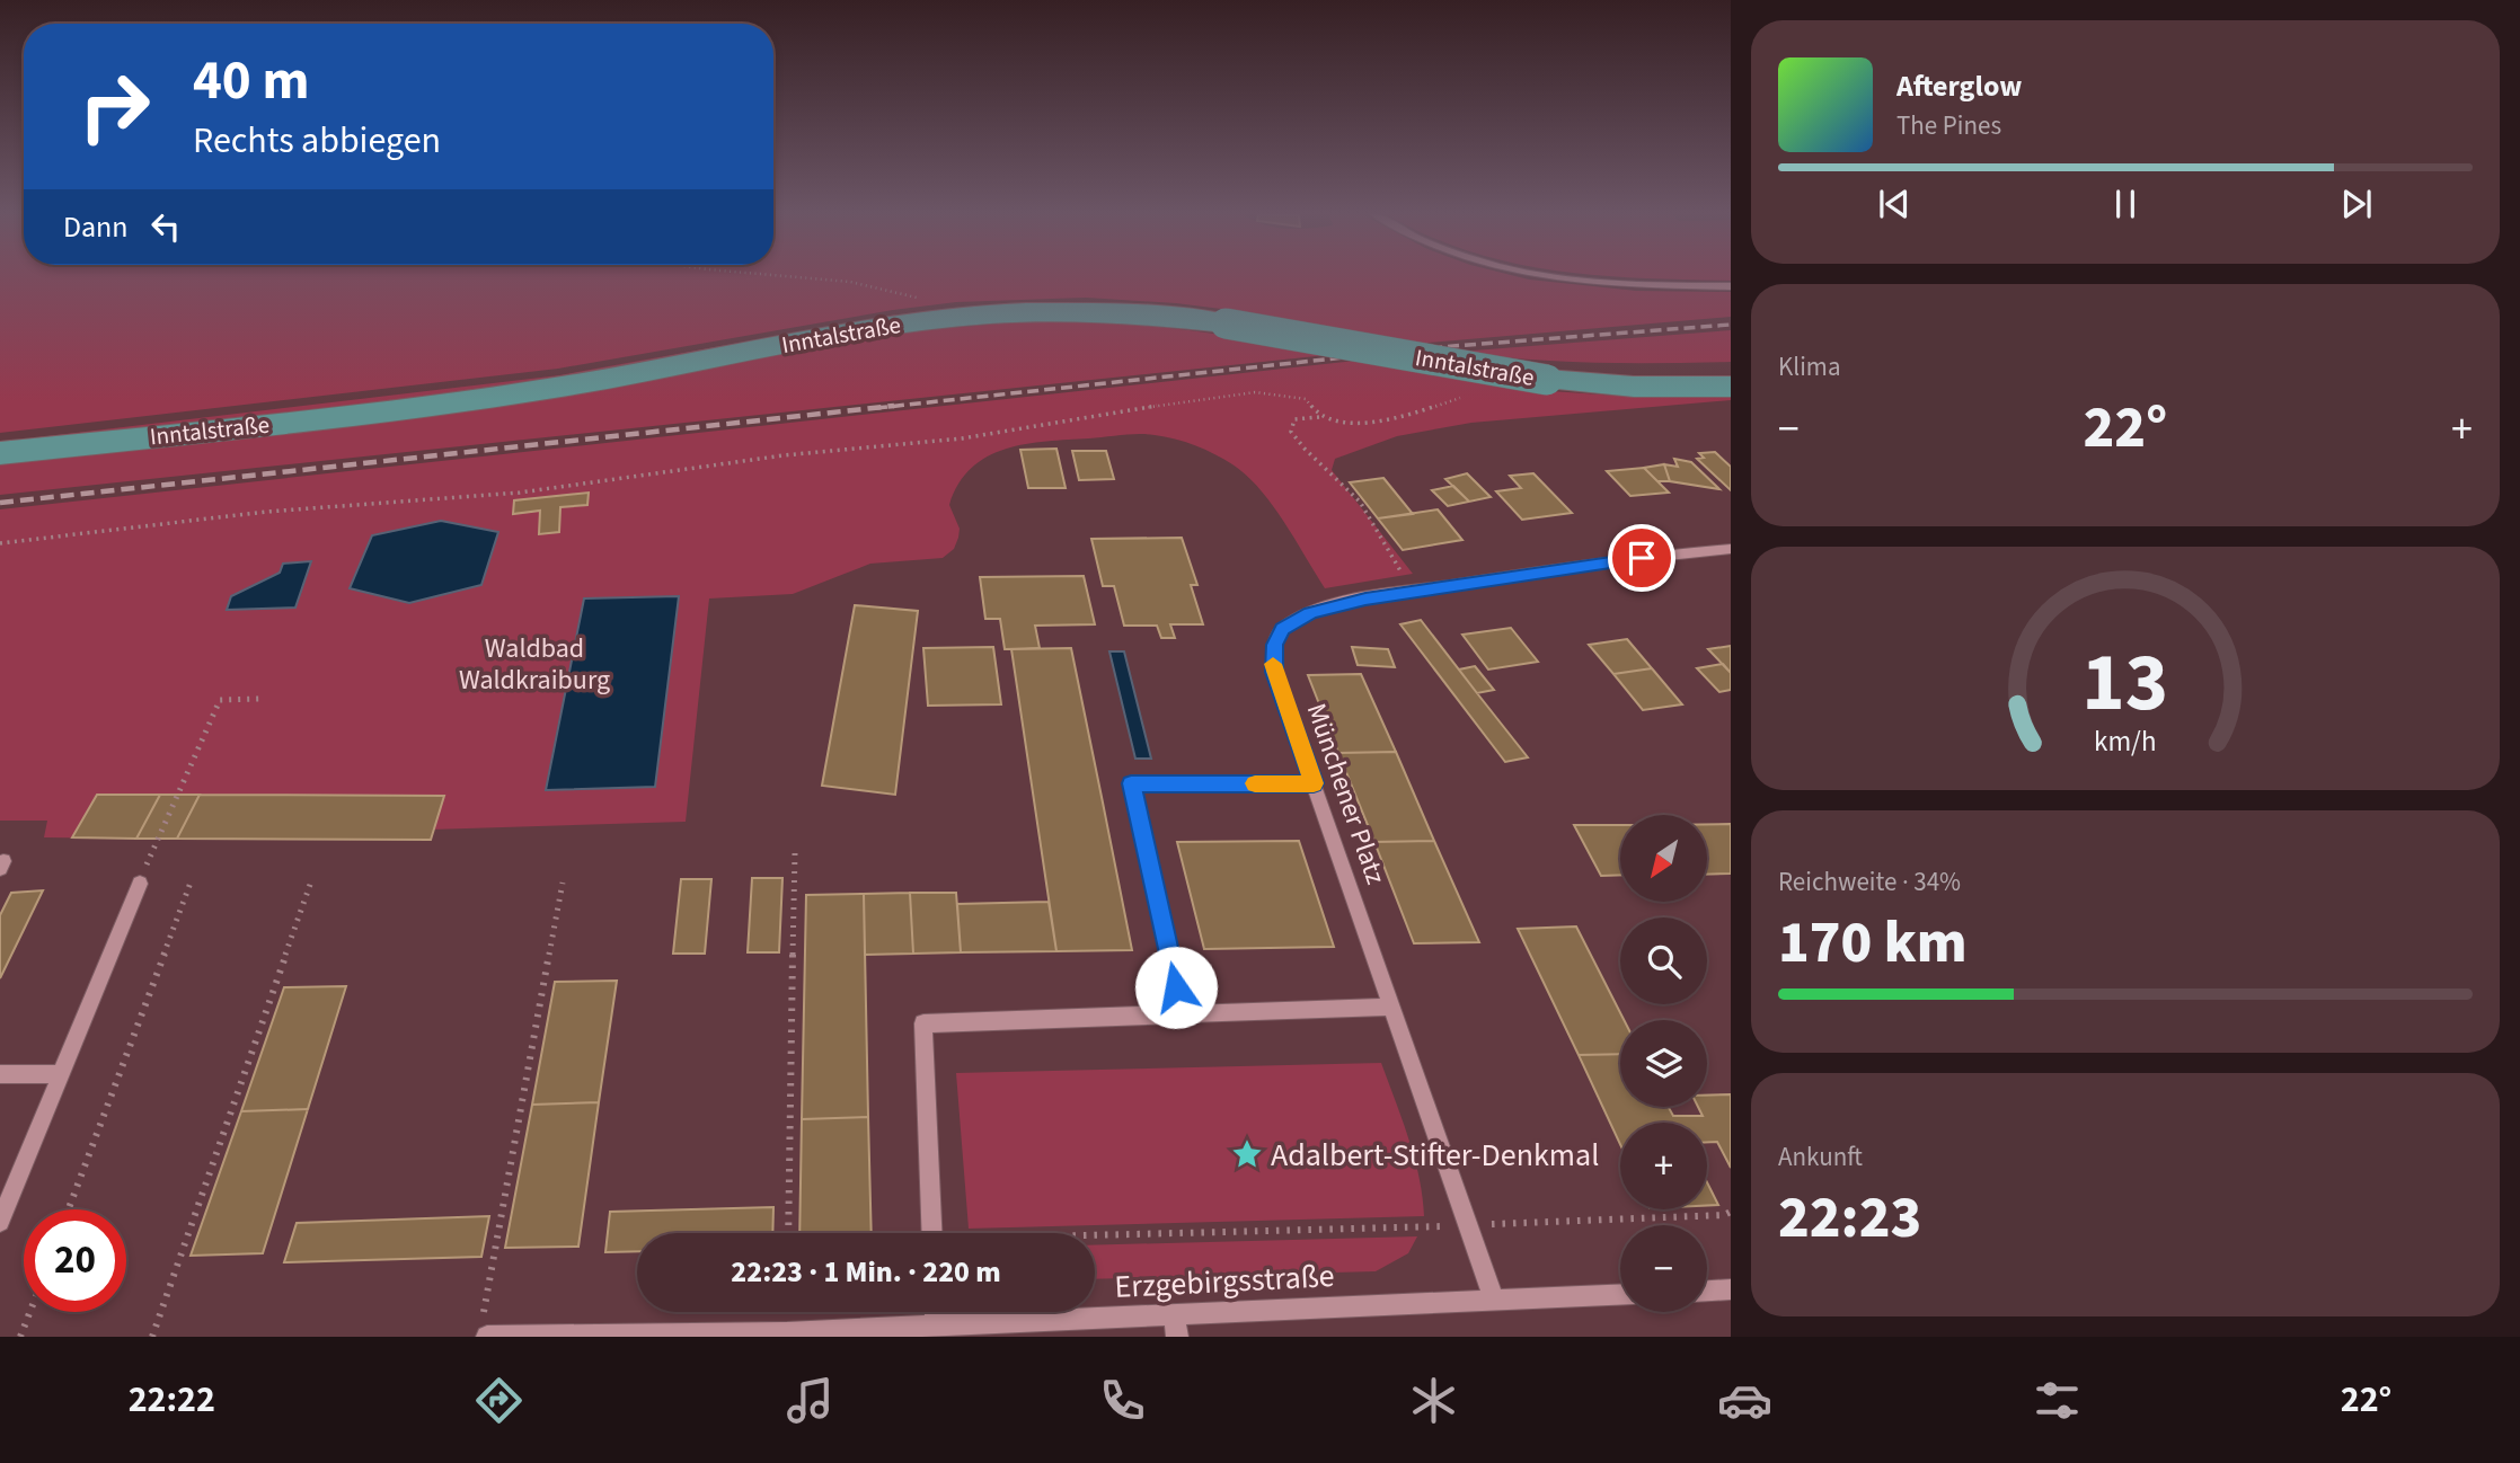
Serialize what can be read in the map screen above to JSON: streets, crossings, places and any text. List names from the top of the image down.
{
  "streets": {
    "main road": ["Inntalstraße"],
    "street": ["Münchener Platz", "Erzgebirgsstraße"]
  },
  "crossings": [
    ["Münchener Platz", "Erzgebirgsstraße"]
  ],
  "parks": ["Waldbad Waldkraiburg"],
  "places": {
    "place": ["Adalbert-Stifter-Denkmal"]
  },
  "north": "bottom left",
  "page": {
    "turn": ["40 m", "Rechts abbiegen"],
    "song": ["Afterglow", "The Pines"],
    "then": "Dann",
    "tile": [
      "Klima",
      ["Reichweite · 34%", "170 km"],
      ["Ankunft", "22:23"]
    ],
    "heat": ["−", "22°", "+"],
    "map_buttons": ["+", "−"],
    "limit": "20",
    "trip": "22:23 · 1 Min. · 220 m",
    "tabs": ["22:22", "22°"],
    "gauge": ["13", "km/h"]
  }
}
